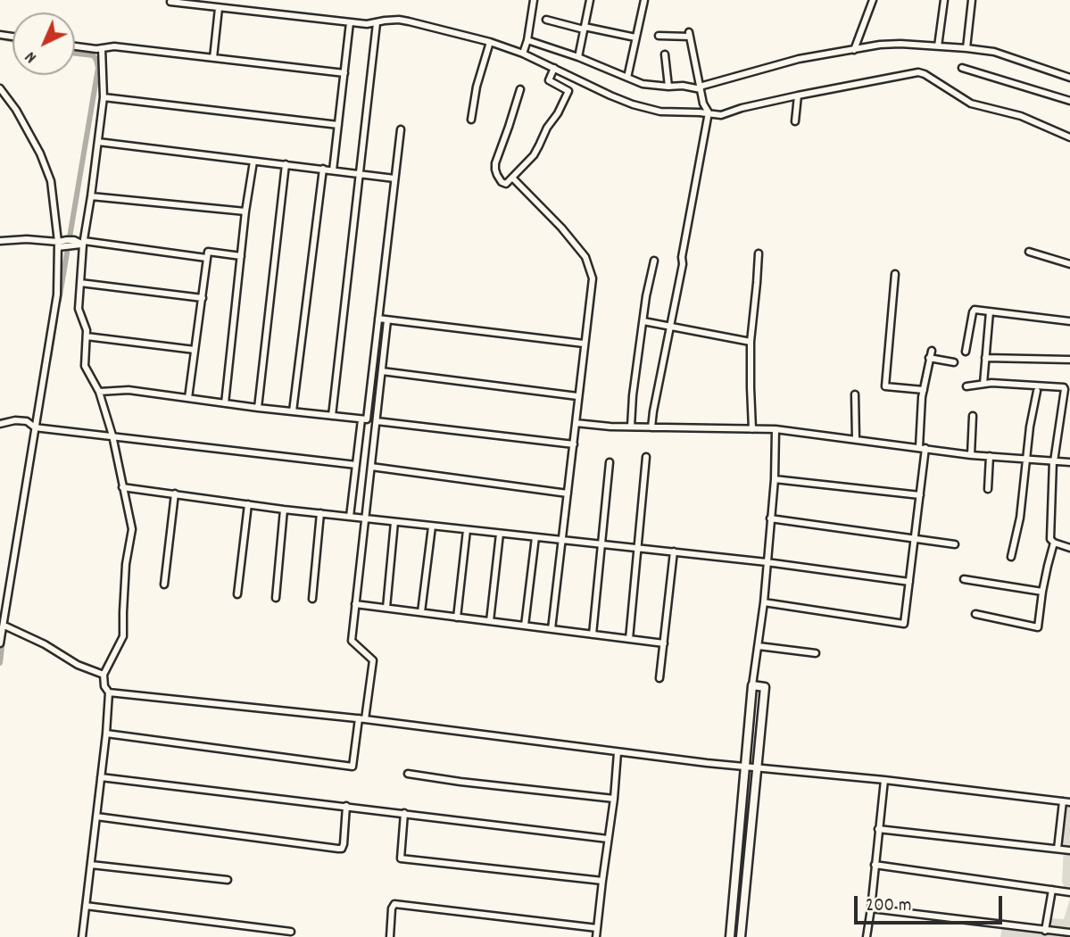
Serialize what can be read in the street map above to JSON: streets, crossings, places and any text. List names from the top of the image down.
{
  "scale_bar": "200 m",
  "north": "bottom left"
}
